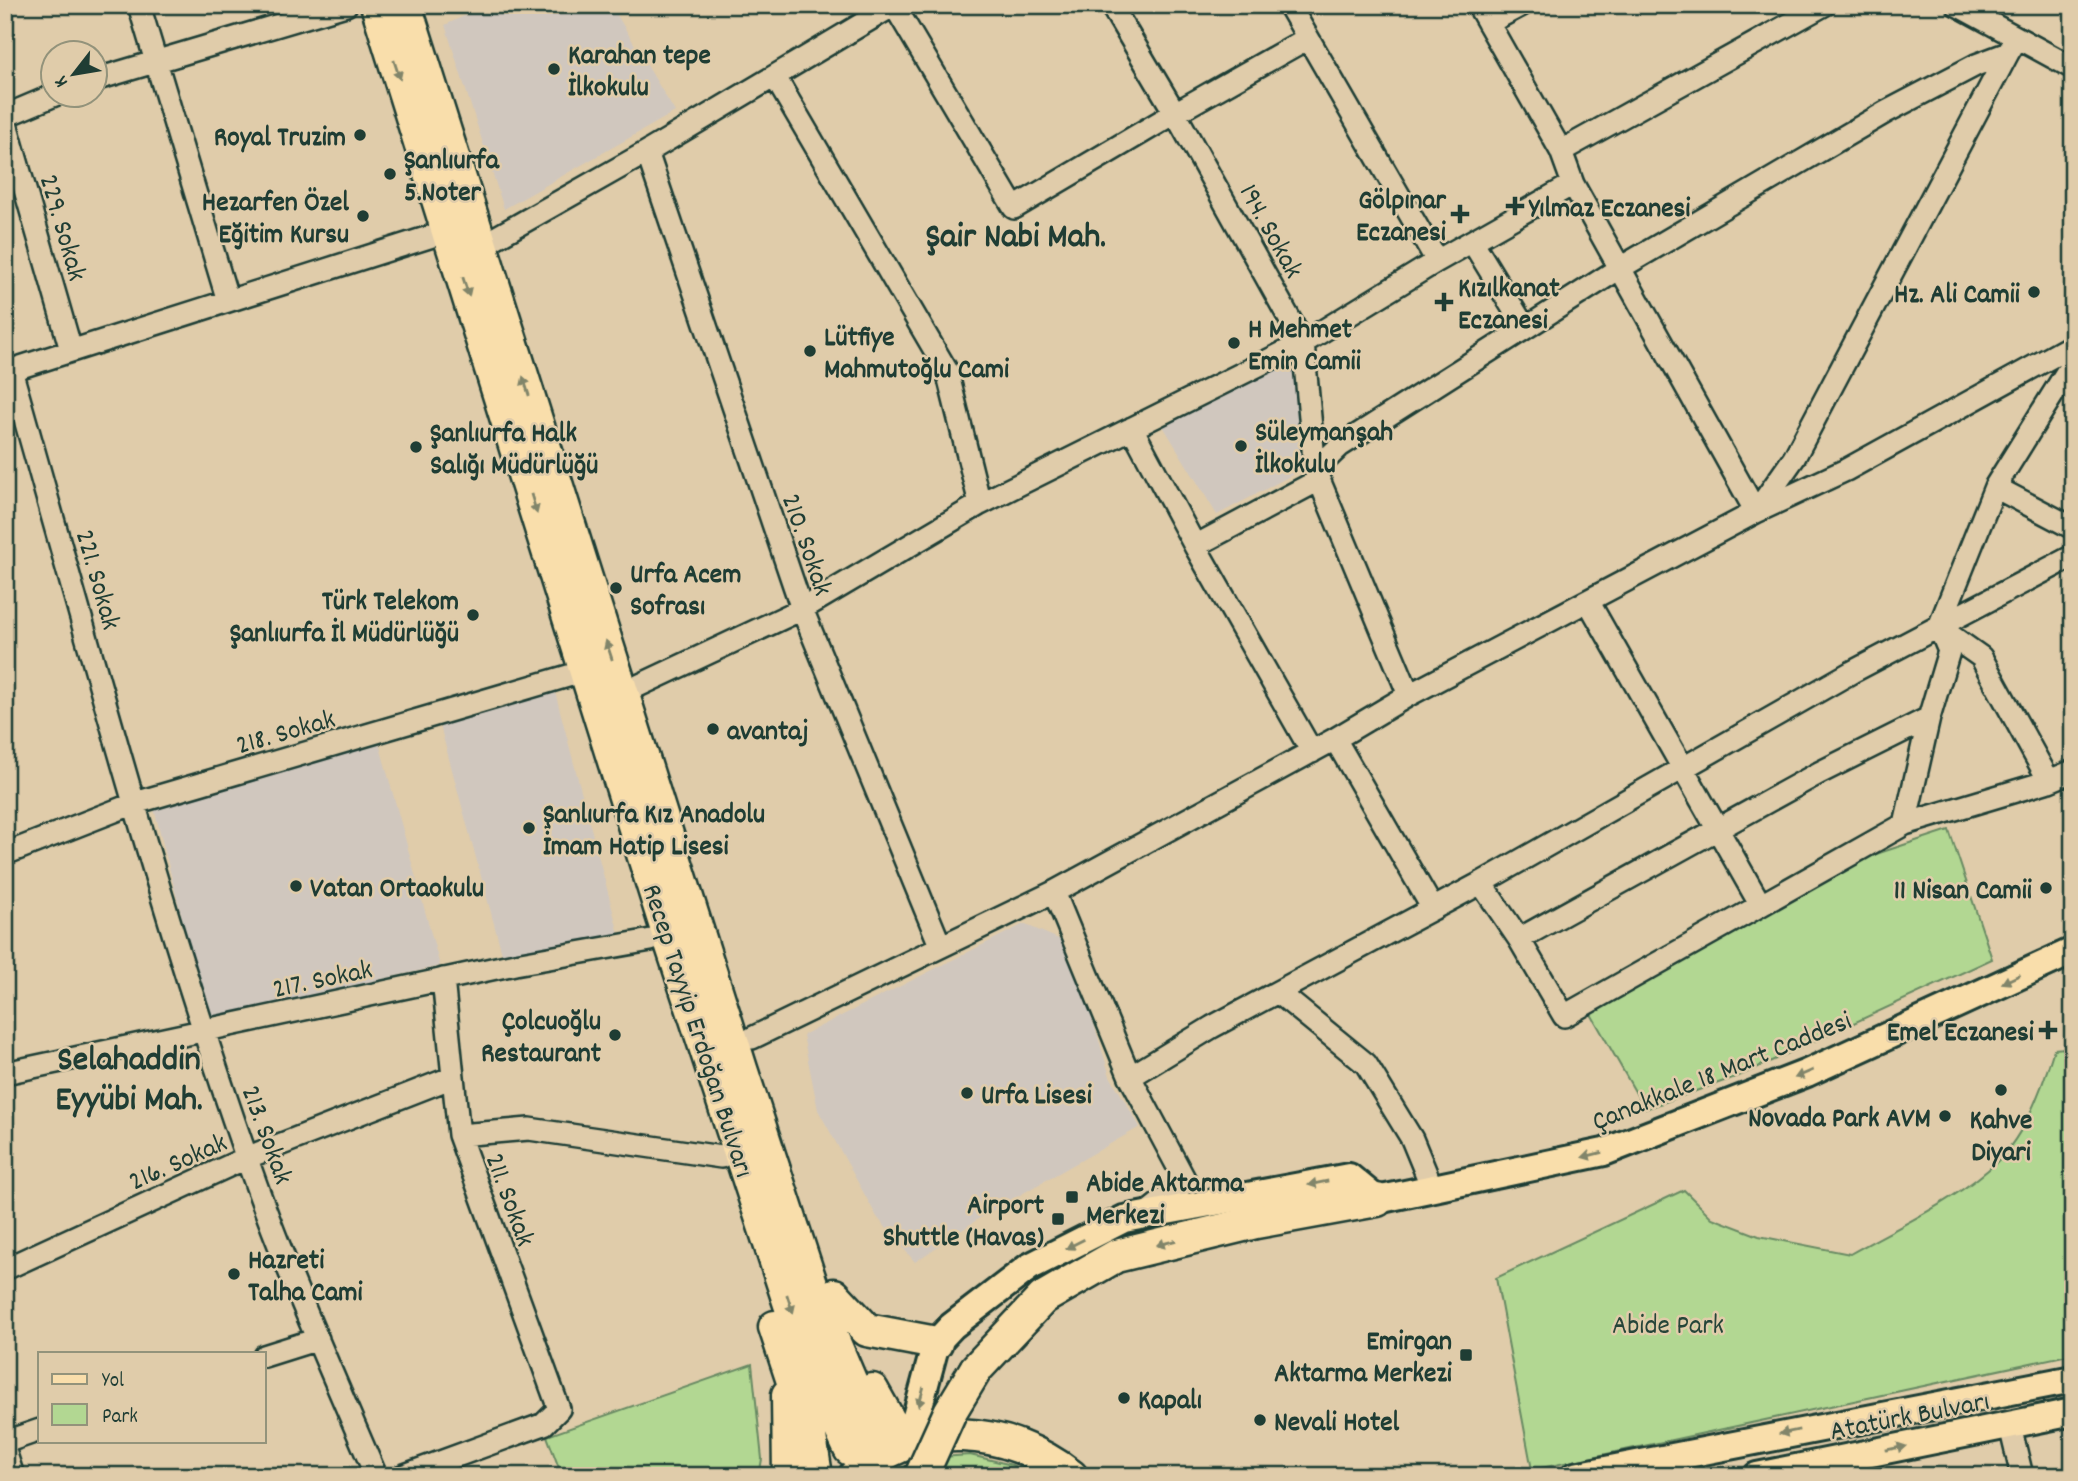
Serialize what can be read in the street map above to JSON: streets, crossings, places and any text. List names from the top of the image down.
{
  "streets": {
    "highway": ["Recep Tayyip Erdoğan Bulvarı"],
    "main road": ["Çanakkale 18 Mart Caddesi", "Atatürk Bulvarı"],
    "street": [
      "229. Sokak",
      "194. Sokak",
      "210. Sokak",
      "221. Sokak",
      "218. Sokak",
      "217. Sokak",
      "213. Sokak",
      "216. Sokak",
      "211. Sokak"
    ]
  },
  "crossings": [
    ["221. Sokak", "218. Sokak"],
    ["221. Sokak", "213. Sokak"],
    ["218. Sokak", "Recep Tayyip Erdoğan Bulvarı"],
    ["218. Sokak", "213. Sokak"],
    ["217. Sokak", "213. Sokak"],
    ["217. Sokak", "211. Sokak"],
    ["213. Sokak", "216. Sokak"],
    ["216. Sokak", "211. Sokak"]
  ],
  "one_way": ["Çanakkale 18 Mart Caddesi"],
  "districts": ["Şair Nabi Mah.", "Selahaddin Eyyübi Mah."],
  "parks": ["Abide Park"],
  "places": {
    "other": [
      "Karahan tepe İlkokulu",
      "Royal Truzim",
      "Şanlıurfa 5.Noter",
      "Hezarfen Özel Eğitim Kursu",
      "Hz. Ali Camii",
      "H Mehmet Emin Camii",
      "Lütfiye Mahmutoğlu Cami",
      "Süleymanşah İlkokulu",
      "Şanlıurfa Halk Salığı Müdürlüğü",
      "Urfa Acem Sofrası",
      "Türk Telekom Şanlıurfa İl Müdürlüğü",
      "avantaj",
      "Şanlıurfa Kız Anadolu İmam Hatip Lisesi",
      "Vatan Ortaokulu",
      "11 Nisan Camii",
      "Çolcuoğlu Restaurant",
      "Kahve Diyari",
      "Urfa Lisesi",
      "Novada Park AVM",
      "Hazreti Talha Cami",
      "Kapalı",
      "Nevali Hotel"
    ],
    "health": [
      "Yılmaz Eczanesi",
      "Gölpınar Eczanesi",
      "Kızılkanat Eczanesi",
      "Emel Eczanesi"
    ],
    "transit": ["Abide Aktarma Merkezi", "Airport Shuttle (Havas)", "Emirgan Aktarma Merkezi"]
  },
  "legend": ["Yol", "Park"],
  "north": "bottom left"
}
